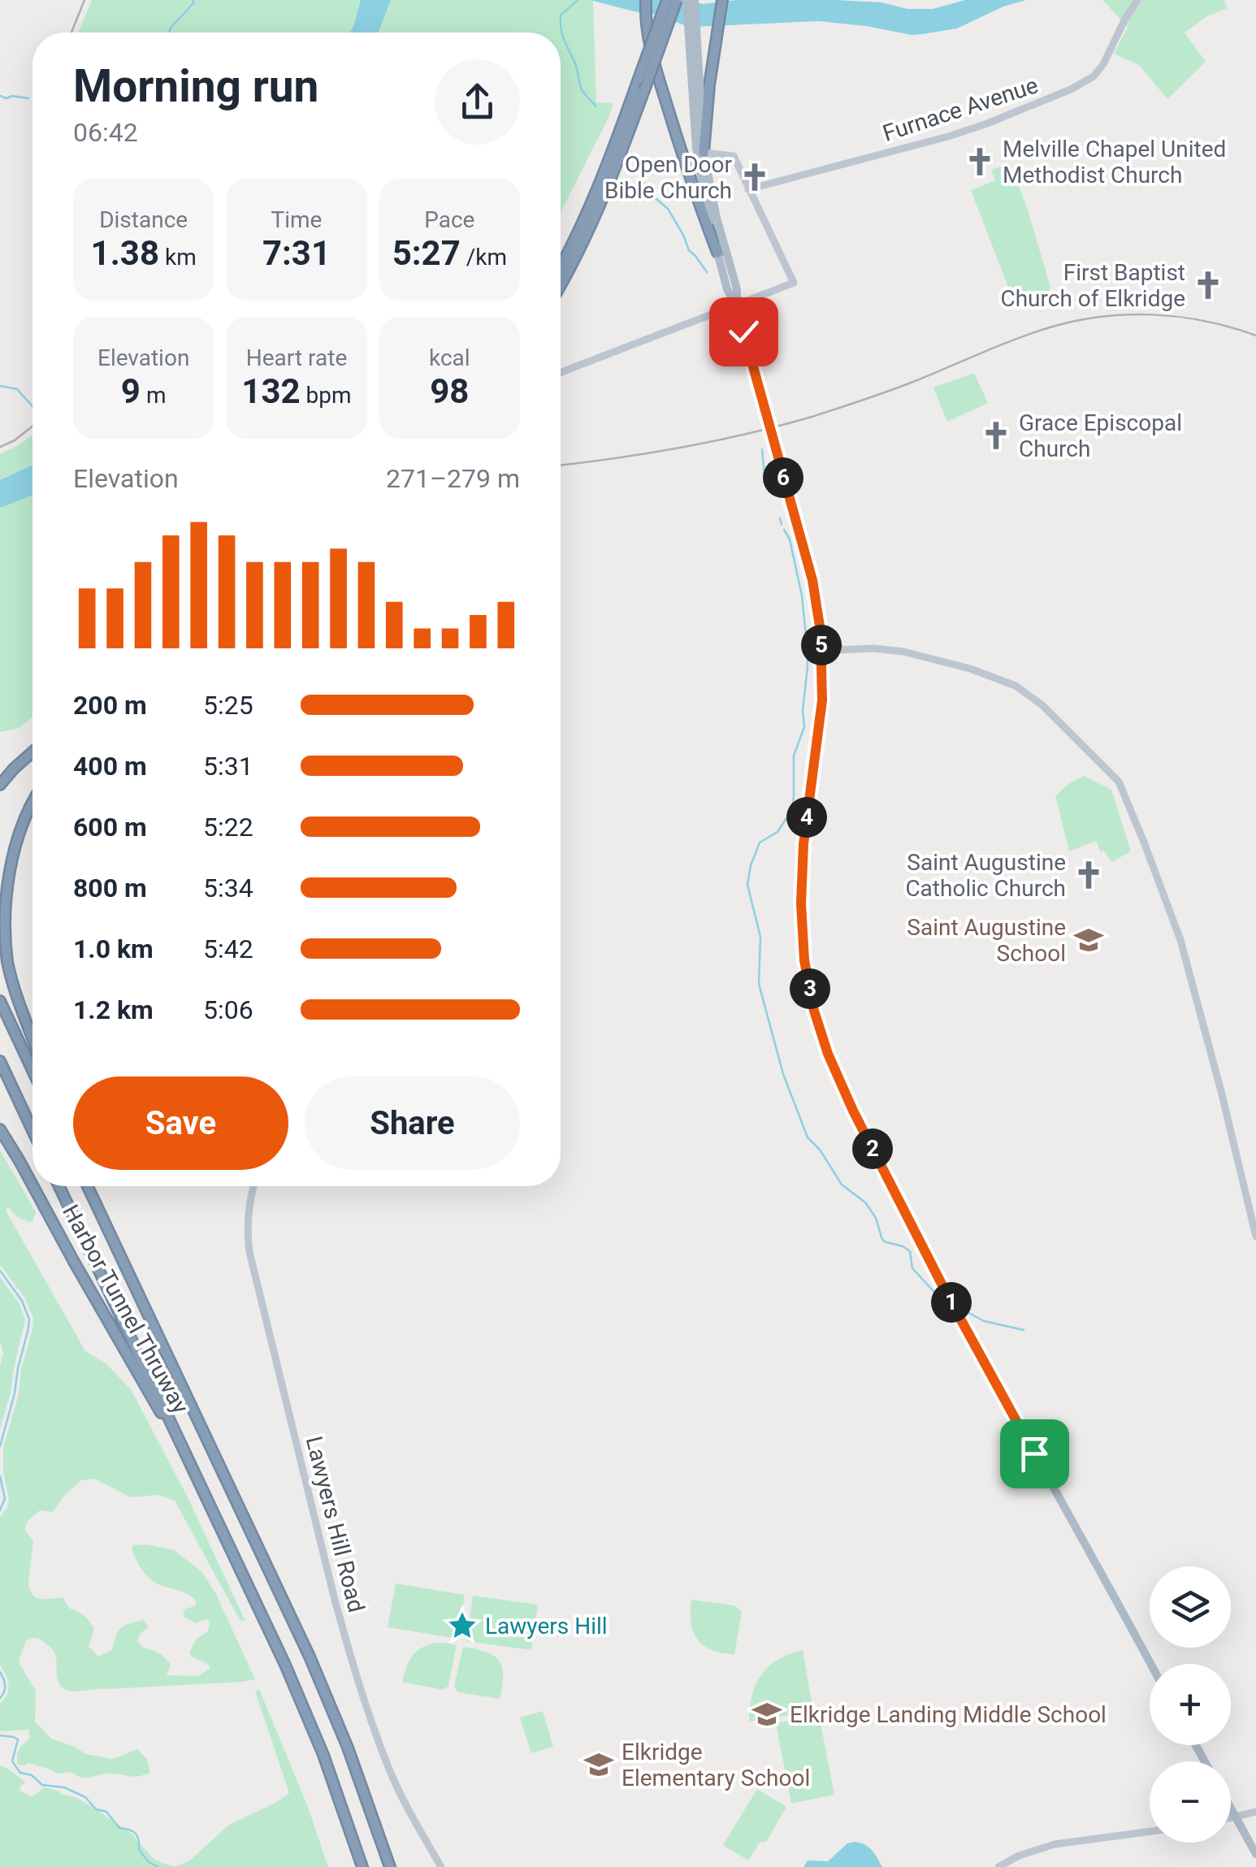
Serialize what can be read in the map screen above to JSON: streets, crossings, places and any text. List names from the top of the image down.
{
  "streets": {
    "highway": ["Harbor Tunnel Thruway"],
    "street": ["Furnace Avenue", "Lawyers Hill Road"]
  },
  "places": {
    "church": [
      "Melville Chapel United Methodist Church",
      "Open Door Bible Church",
      "First Baptist Church of Elkridge",
      "Grace Episcopal Church",
      "Saint Augustine Catholic Church"
    ],
    "school or university": ["Saint Augustine School", "Elkridge Landing Middle School", "Elkridge Elementary School"],
    "place": ["Lawyers Hill"]
  },
  "page": {
    "heading": ["Morning run", "06:42"],
    "stats": [
      ["Distance", "1.38 km"],
      ["Time", "7:31"],
      ["Pace", "5:27 /km"],
      ["Elevation", "9 m"],
      ["Heart rate", "132 bpm"],
      ["kcal", "98"]
    ],
    "chart": ["Elevation", "271–279 m"],
    "pins": [
      "6",
      "5",
      "4",
      "3",
      "2",
      "1"
    ],
    "list": [
      {
        "name": "200 m",
        "note": "5:25"
      },
      {
        "name": "400 m",
        "note": "5:31"
      },
      {
        "name": "600 m",
        "note": "5:22"
      },
      {
        "name": "800 m",
        "note": "5:34"
      },
      {
        "name": "1.0 km",
        "note": "5:42"
      },
      {
        "name": "1.2 km",
        "note": "5:06"
      }
    ],
    "buttons": ["Save", "Share"],
    "map_buttons": ["+", "−"]
  }
}
